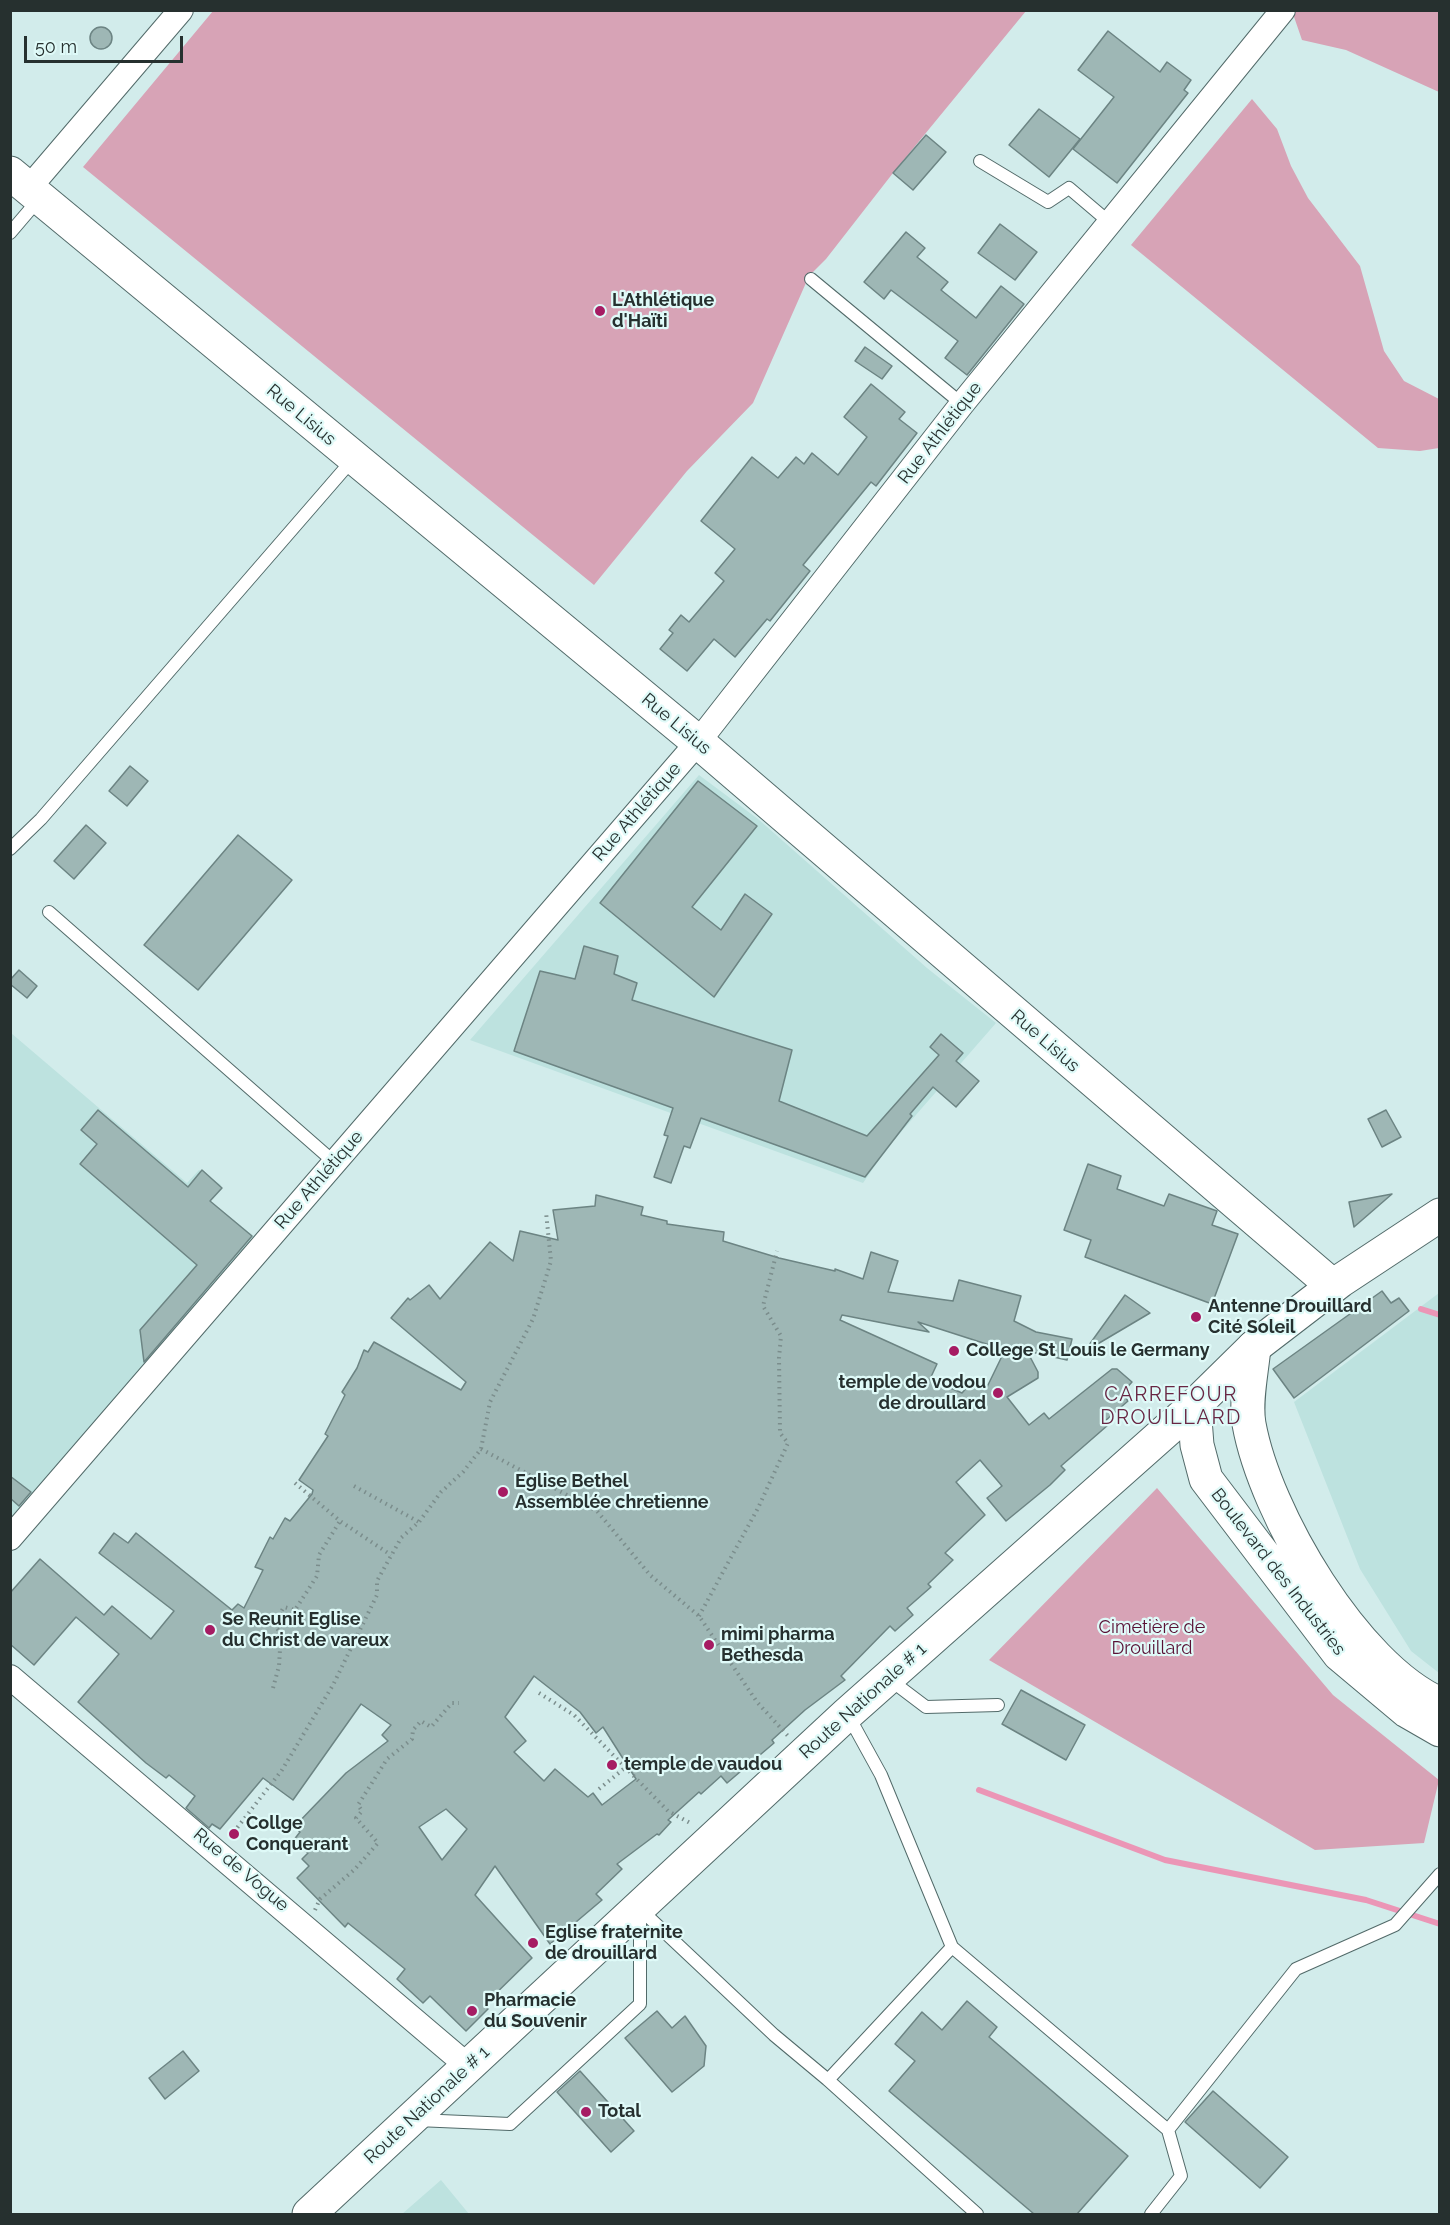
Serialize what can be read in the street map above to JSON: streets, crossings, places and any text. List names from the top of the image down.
{
  "streets": {
    "main road": ["Rue Lisius", "Boulevard des Industries", "Route Nationale # 1"],
    "street": ["Rue Athlétique", "Rue de Vogue"]
  },
  "crossings": [
    ["Rue Lisius", "Rue Athlétique"],
    ["Rue Lisius", "Route Nationale # 1"],
    ["Boulevard des Industries", "Route Nationale # 1"],
    ["Route Nationale # 1", "Rue de Vogue"]
  ],
  "districts": ["CARREFOUR DROUILLARD"],
  "parks": ["Cimetière de Drouillard"],
  "places": [
    "L'Athlétique d'Haïti",
    "Antenne Drouillard Cité Soleil",
    "College St Louis le Germany",
    "temple de vodou de droullard",
    "Eglise Bethel Assemblée chretienne",
    "Se Reunit Eglise du Christ de vareux",
    "mimi pharma Bethesda",
    "temple de vaudou",
    "Collge Conquerant",
    "Eglise fraternite de drouillard",
    "Pharmacie du Souvenir",
    "Total"
  ],
  "scale_bar": "50 m"
}
